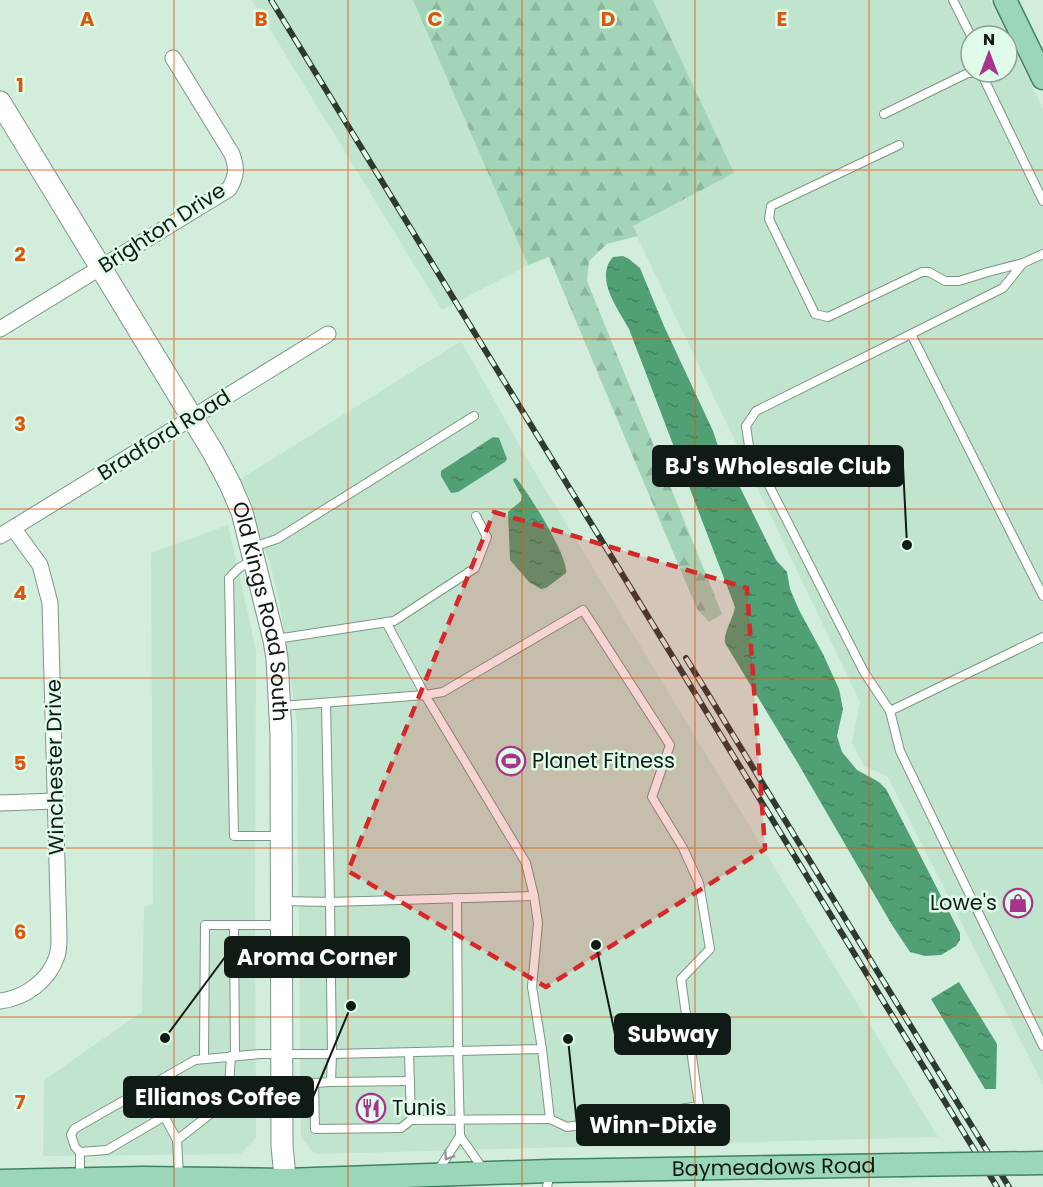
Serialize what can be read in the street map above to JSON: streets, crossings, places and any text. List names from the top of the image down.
{
  "streets": {
    "main road": ["Baymeadows Road"],
    "street": [
      "Brighton Drive",
      "Bradford Road",
      "Old Kings Road South",
      "Winchester Drive"
    ]
  },
  "crossings": [
    ["Brighton Drive", "Old Kings Road South"],
    ["Bradford Road", "Old Kings Road South"],
    ["Bradford Road", "Winchester Drive"],
    ["Old Kings Road South", "Baymeadows Road"]
  ],
  "places": {
    "other": [
      "BJ's Wholesale Club",
      "Subway",
      "Ellianos Coffee",
      "Aroma Corner",
      "Winn-Dixie"
    ],
    "sports": ["Planet Fitness"],
    "shop": ["Lowe's"],
    "restaurant": ["Tunis"]
  },
  "north": "top",
  "grid": {
    "columns": [
      "A",
      "B",
      "C",
      "D",
      "E"
    ],
    "rows": [
      "1",
      "2",
      "3",
      "4",
      "5",
      "6",
      "7"
    ]
  }
}
